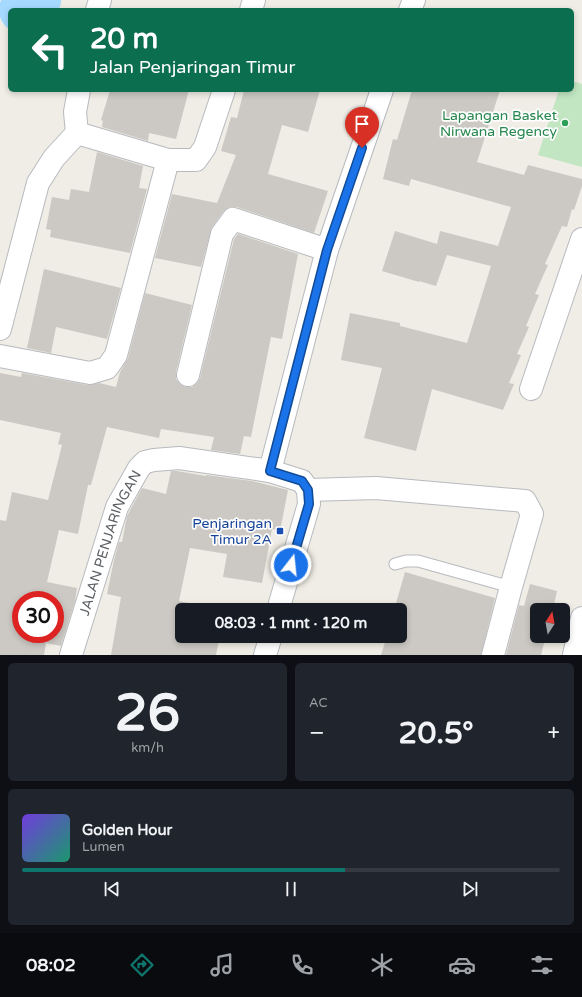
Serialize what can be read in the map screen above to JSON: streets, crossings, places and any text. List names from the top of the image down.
{
  "streets": {
    "street": ["JALAN PENJARINGAN"]
  },
  "places": {
    "other": ["Lapangan Basket Nirwana Regency"],
    "transit": ["Penjaringan Timur 2A"]
  },
  "north": "top",
  "page": {
    "turn": ["20 m", "Jalan Penjaringan Timur"],
    "limit": "30",
    "trip": "08:03 · 1 mnt · 120 m",
    "tile": [
      ["26", "km/h"],
      "AC"
    ],
    "heat": ["−", "20.5°", "+"],
    "song": ["Golden Hour", "Lumen"],
    "tabs": "08:02"
  }
}
